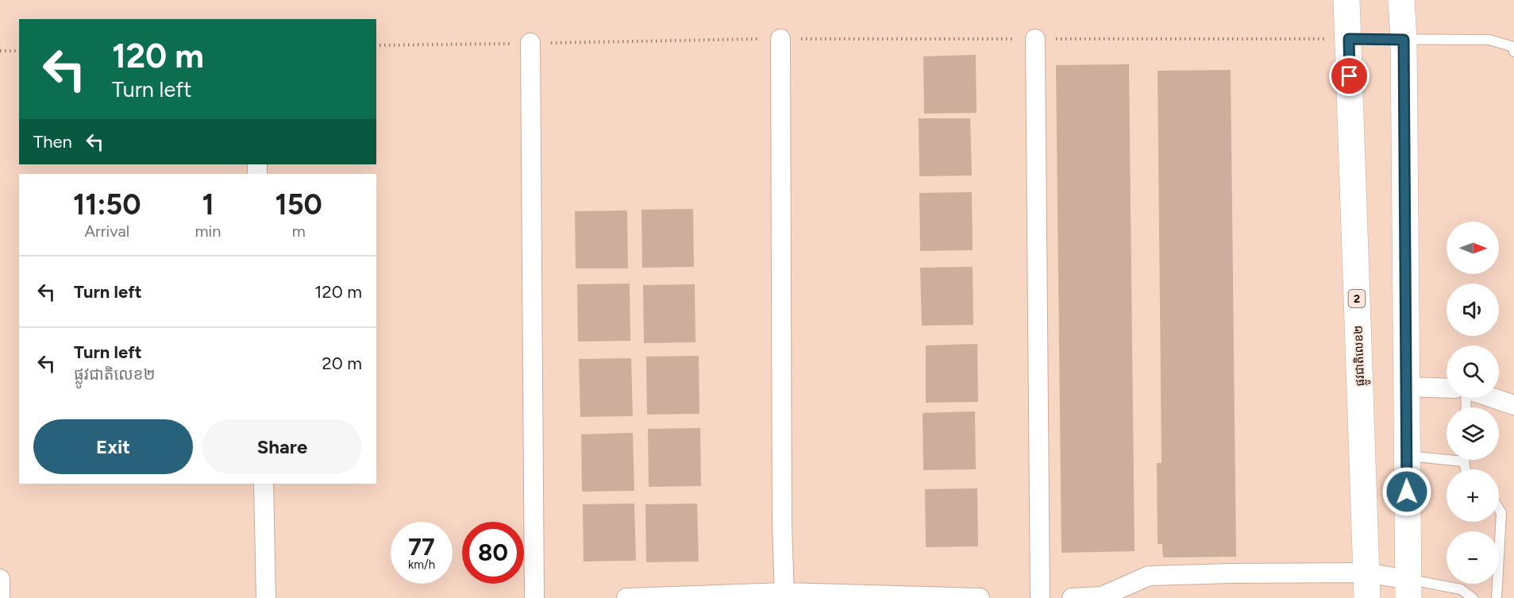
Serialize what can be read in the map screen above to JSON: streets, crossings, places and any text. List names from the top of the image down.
{
  "streets": {
    "highway": ["2", "ផ្លូវជាតិលេខ២"]
  },
  "north": "right",
  "page": {
    "turn": ["120 m", "Turn left"],
    "then": "Then",
    "eta": [
      "11:50",
      "Arrival",
      "1",
      "min",
      "150",
      "m"
    ],
    "map_buttons": ["+", "−"],
    "list": [
      {
        "name": "Turn left",
        "value": "120 m"
      },
      {
        "name": "Turn left",
        "note": "ផ្លូវជាតិលេខ២",
        "value": "20 m"
      }
    ],
    "buttons": ["Exit", "Share"],
    "speed": "77 km/h",
    "limit": "80"
  }
}
